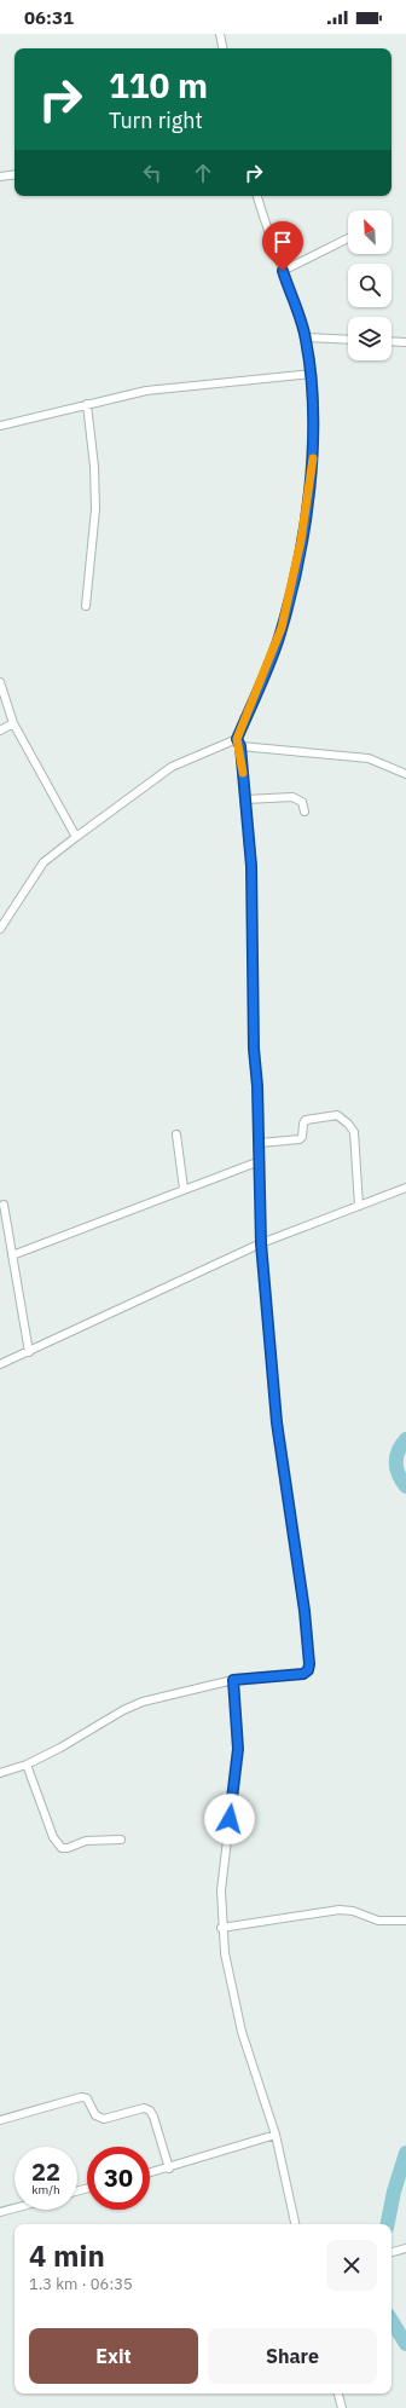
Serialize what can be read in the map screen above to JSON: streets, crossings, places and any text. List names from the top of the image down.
{
  "north": "top left",
  "page": {
    "status": "06:31",
    "turn": ["110 m", "Turn right"],
    "speed": "22 km/h",
    "limit": "30",
    "heading": ["4 min", "1.3 km · 06:35"],
    "buttons": ["Exit", "Share"]
  }
}
